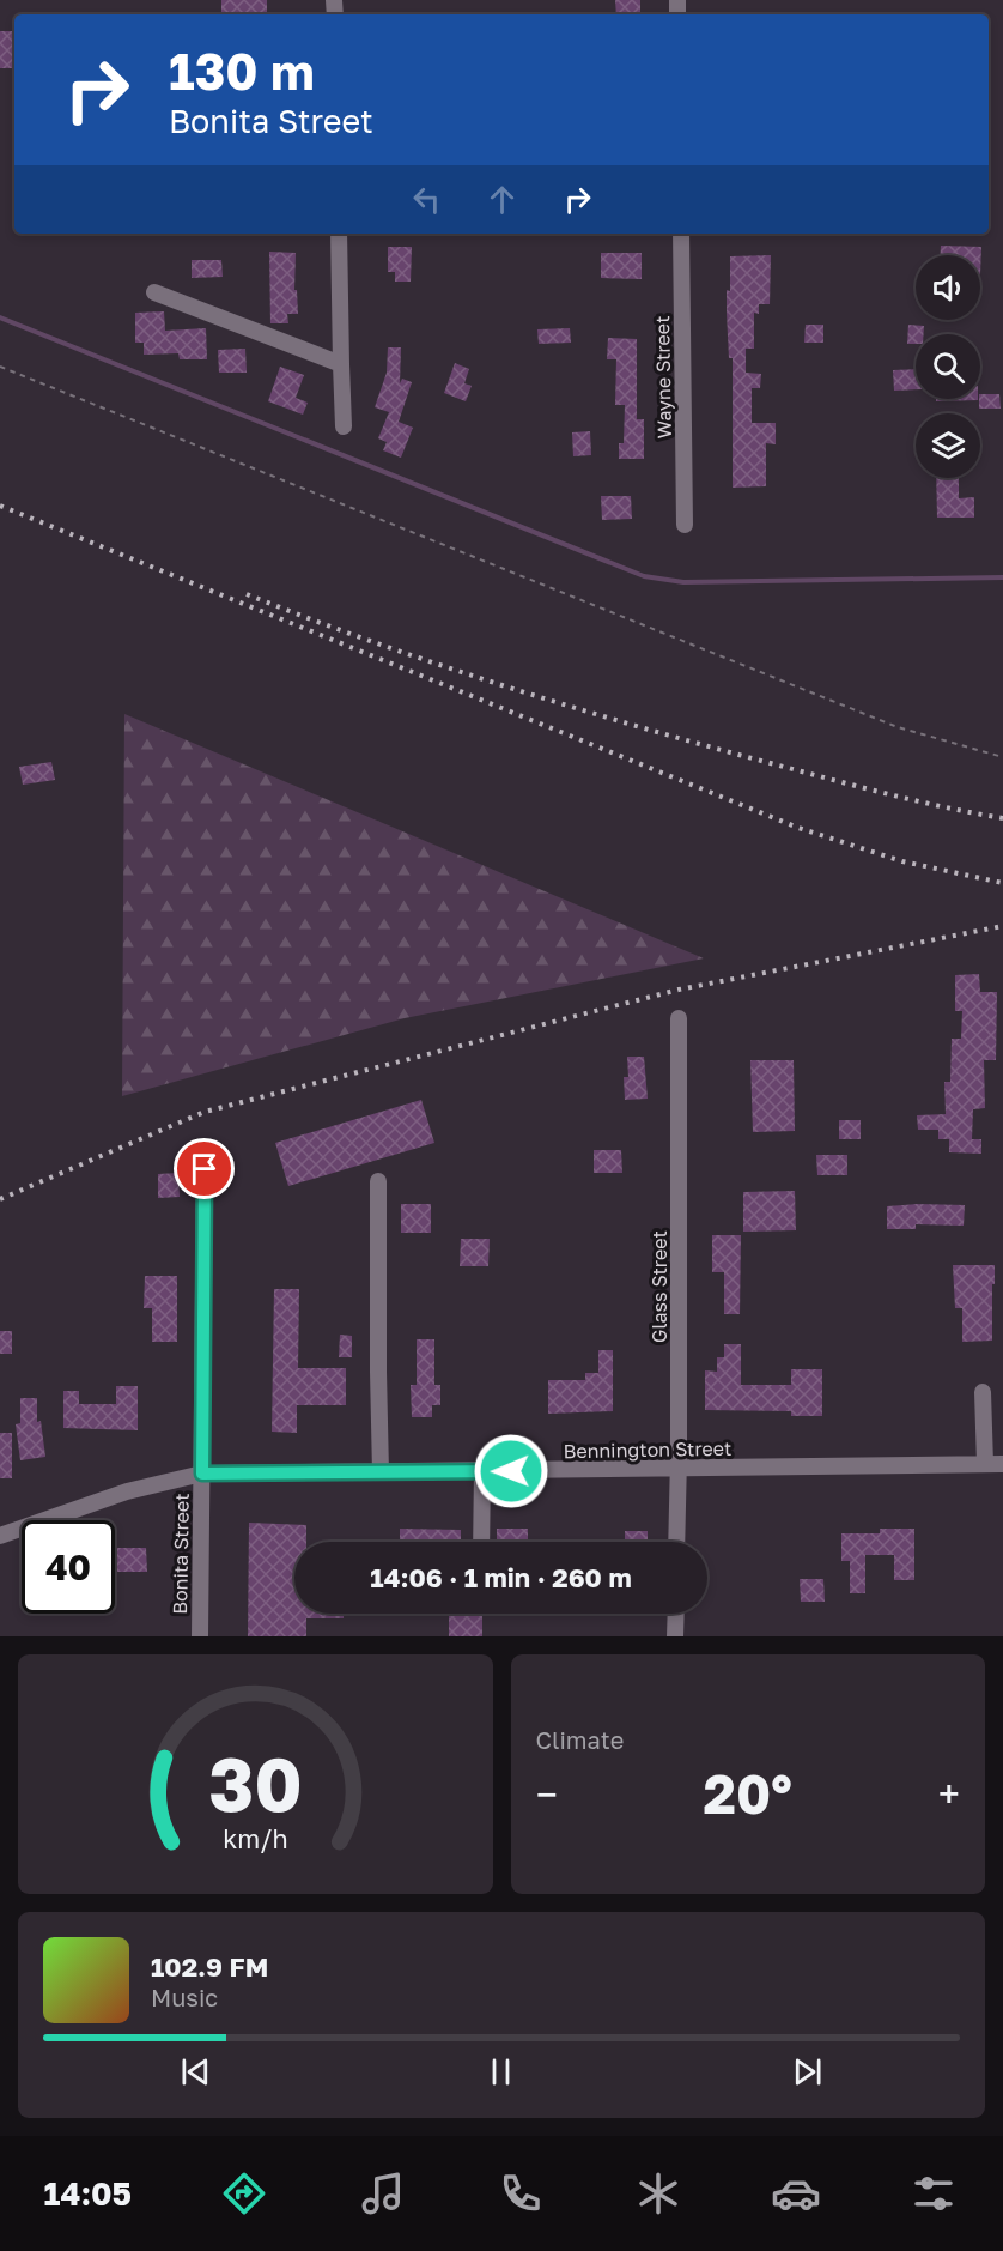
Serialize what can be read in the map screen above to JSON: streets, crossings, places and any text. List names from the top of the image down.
{
  "streets": {
    "street": [
      "Wayne Street",
      "Glass Street",
      "Bennington Street",
      "Bonita Street"
    ]
  },
  "crossings": [
    ["Glass Street", "Bennington Street"],
    ["Bennington Street", "Bonita Street"]
  ],
  "page": {
    "turn": ["130 m", "Bonita Street"],
    "limit": "40",
    "trip": "14:06 · 1 min · 260 m",
    "tile": "Climate",
    "heat": ["−", "20°", "+"],
    "song": ["102.9 FM", "Music"],
    "tabs": "14:05",
    "gauge": ["30", "km/h"]
  }
}
